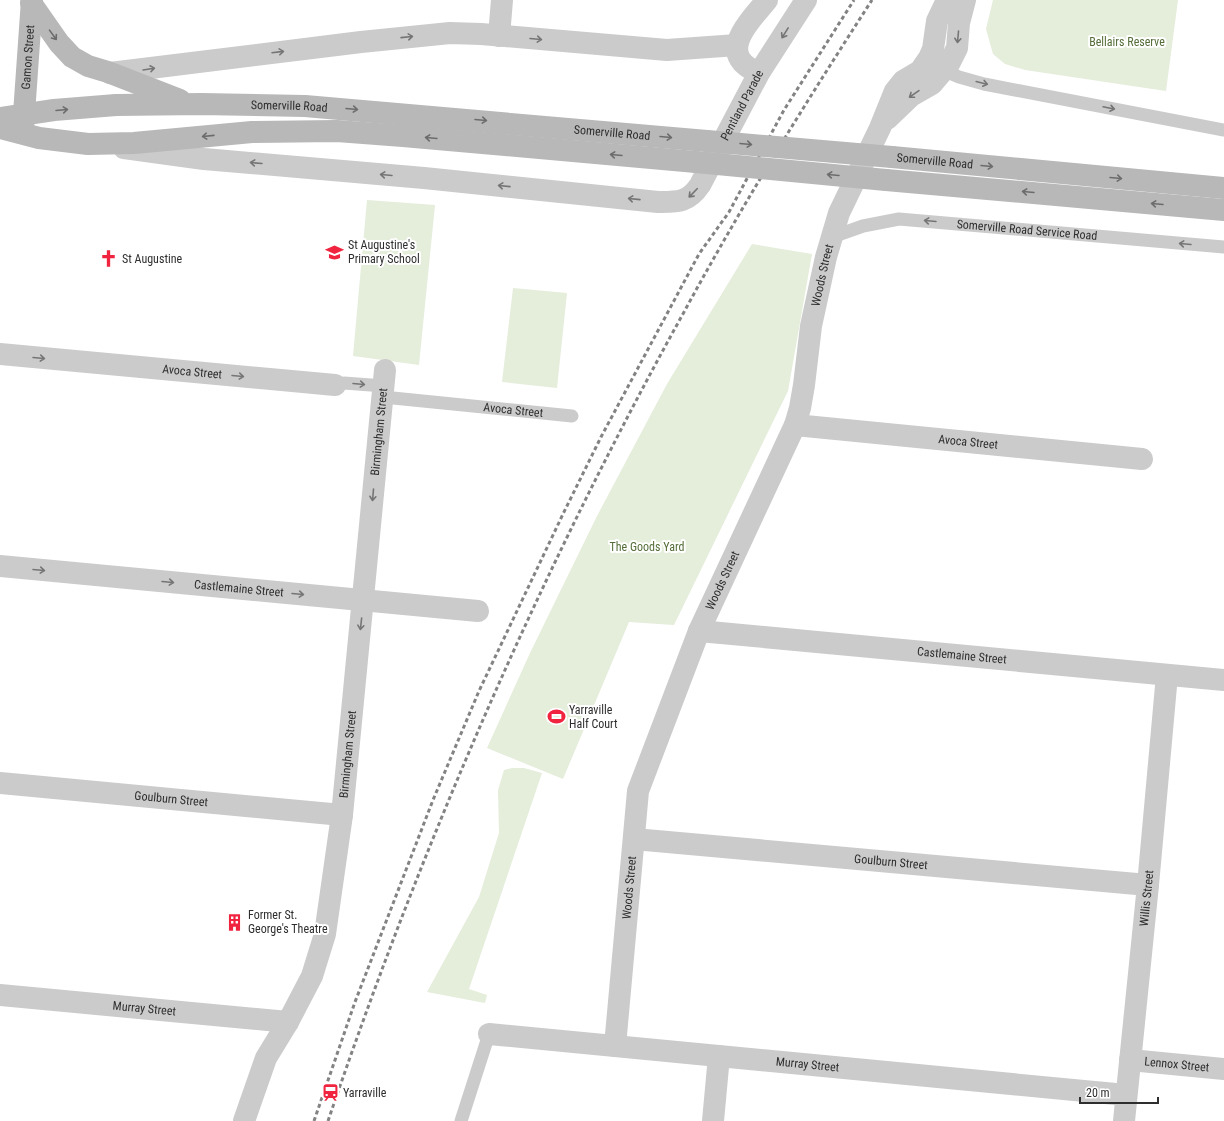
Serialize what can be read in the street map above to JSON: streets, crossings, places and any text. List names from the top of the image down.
{
  "streets": {
    "main road": ["Gamon Street", "Somerville Road"],
    "street": [
      "Pentland Parade",
      "Woods Street",
      "Avoca Street",
      "Birmingham Street",
      "Castlemaine Street",
      "Goulburn Street",
      "Willis Street",
      "Murray Street",
      "Lennox Street"
    ],
    "lane": ["Somerville Road Service Road"]
  },
  "crossings": [
    ["Gamon Street", "Somerville Road"],
    ["Somerville Road", "Pentland Parade"],
    ["Somerville Road Service Road", "Woods Street"],
    ["Woods Street", "Avoca Street"],
    ["Woods Street", "Castlemaine Street"],
    ["Woods Street", "Goulburn Street"],
    ["Woods Street", "Murray Street"],
    ["Avoca Street", "Birmingham Street"],
    ["Birmingham Street", "Castlemaine Street"],
    ["Birmingham Street", "Goulburn Street"],
    ["Birmingham Street", "Murray Street"],
    ["Castlemaine Street", "Willis Street"],
    ["Goulburn Street", "Willis Street"],
    ["Willis Street", "Murray Street"],
    ["Willis Street", "Lennox Street"]
  ],
  "one_way": [
    "Pentland Parade",
    "Somerville Road Service Road",
    "Avoca Street",
    "Birmingham Street",
    "Castlemaine Street"
  ],
  "parks": ["Bellairs Reserve", "The Goods Yard"],
  "places": {
    "school or university": ["St Augustine's Primary School"],
    "church": ["St Augustine"],
    "sports": ["Yarraville Half Court"],
    "building": ["Former St. George's Theatre"],
    "station": ["Yarraville"]
  },
  "scale_bar": "20 m"
}
